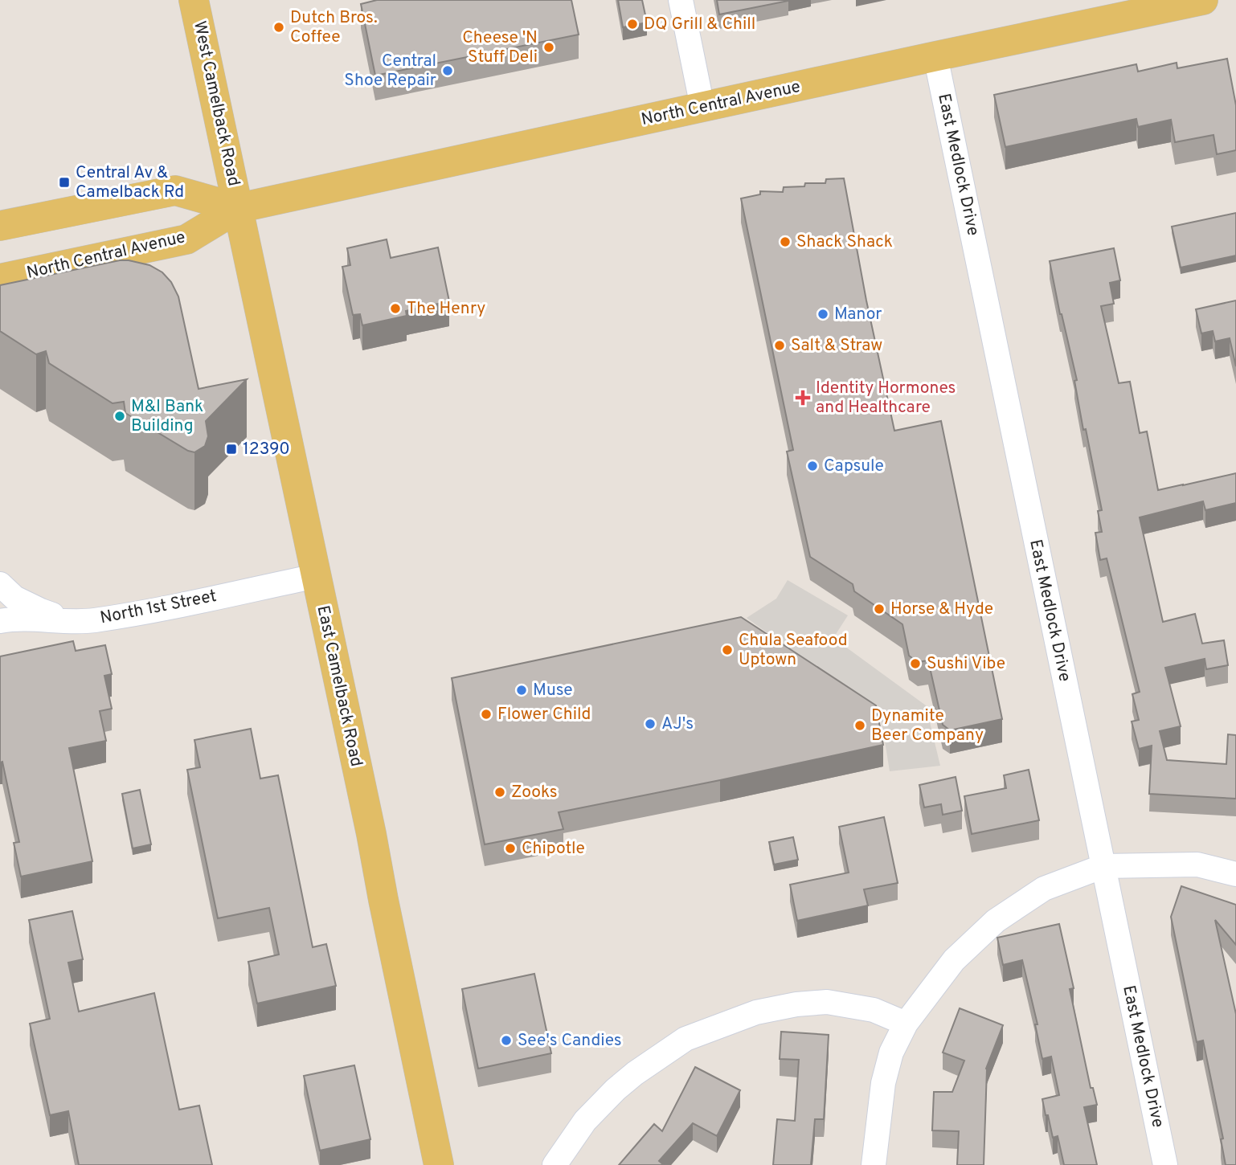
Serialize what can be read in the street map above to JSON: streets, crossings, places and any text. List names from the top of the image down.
{
  "streets": {
    "main road": ["West Camelback Road", "North Central Avenue", "East Camelback Road"],
    "street": ["East Medlock Drive", "North 1st Street"]
  },
  "crossings": [
    ["West Camelback Road", "North Central Avenue"],
    ["West Camelback Road", "East Camelback Road"],
    ["North Central Avenue", "East Medlock Drive"],
    ["North Central Avenue", "East Camelback Road"],
    ["North 1st Street", "East Camelback Road"]
  ],
  "places": {
    "other": [
      "DQ Grill & Chill",
      "Dutch Bros. Coffee",
      "Cheese 'N Stuff Deli",
      "Central Shoe Repair",
      "Shack Shack",
      "The Henry",
      "Manor",
      "Salt & Straw",
      "M&I Bank Building",
      "Capsule",
      "Horse & Hyde",
      "Chula Seafood Uptown",
      "Sushi Vibe",
      "Muse",
      "Flower Child",
      "AJ's",
      "Dynamite Beer Company",
      "Zooks",
      "Chipotle",
      "See's Candies"
    ],
    "transit": ["Central Av & Camelback Rd", "12390"],
    "health": ["Identity Hormones and Healthcare"]
  }
}
